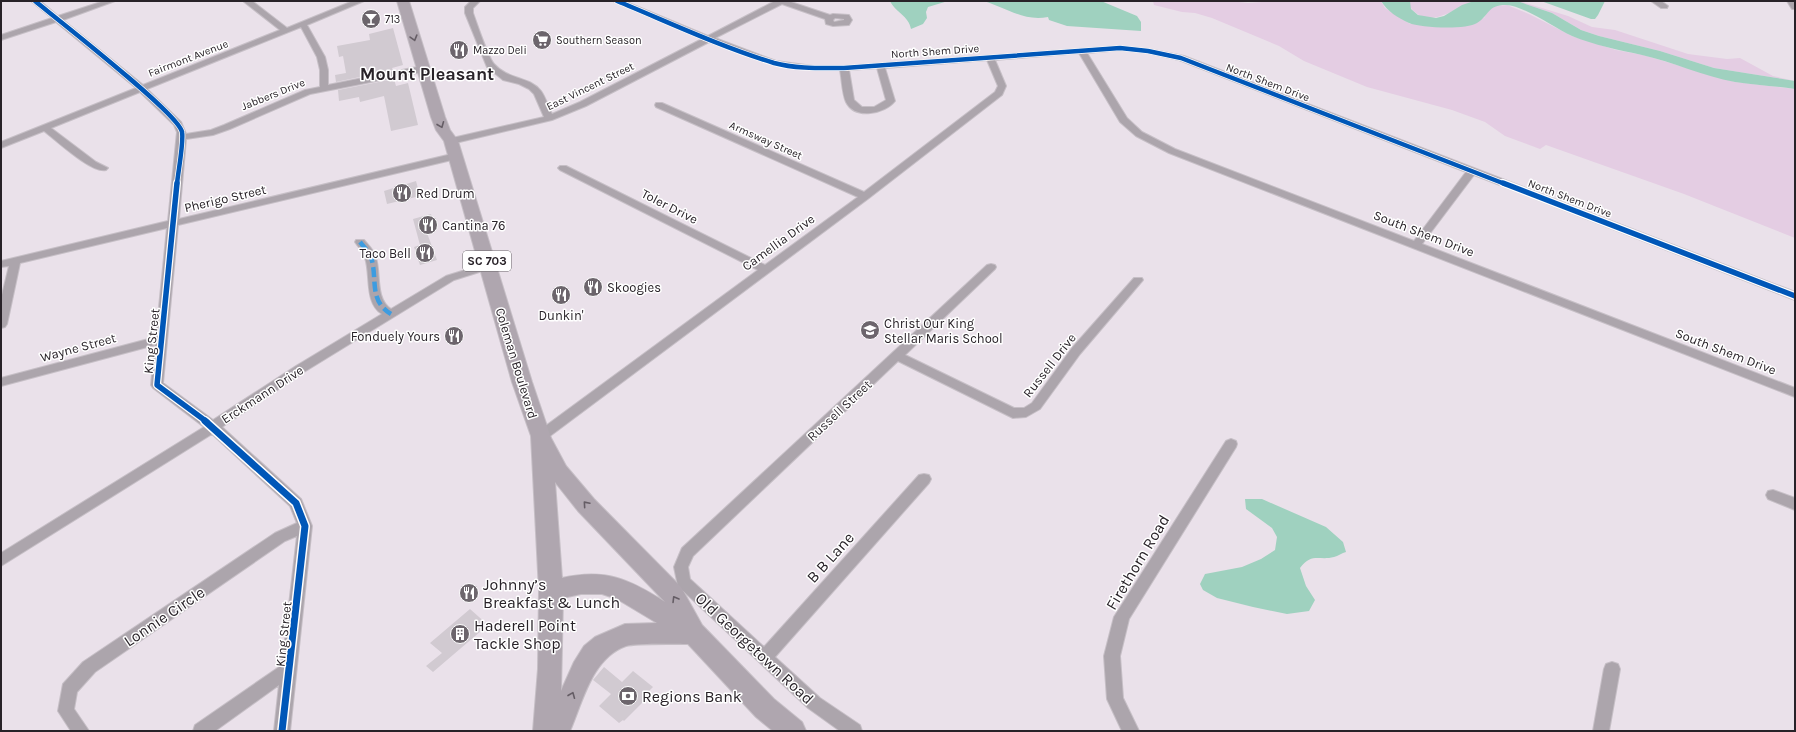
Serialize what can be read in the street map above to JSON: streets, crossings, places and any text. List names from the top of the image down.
{
  "streets": {
    "main road": ["SC 703", "Coleman Boulevard"],
    "street": [
      "North Shem Drive",
      "Fairmont Avenue",
      "East Vincent Street",
      "Jabbers Drive",
      "Armsway Street",
      "Pherigo Street",
      "Toler Drive",
      "South Shem Drive",
      "Camellia Drive",
      "King Street",
      "Wayne Street",
      "Russell Drive",
      "Erckmann Drive",
      "Russell Street",
      "B B Lane",
      "Firethorn Road",
      "Lonnie Circle",
      "Old Georgetown Road"
    ]
  },
  "crossings": [
    ["North Shem Drive", "East Vincent Street"],
    ["North Shem Drive", "South Shem Drive"],
    ["North Shem Drive", "Camellia Drive"],
    ["Fairmont Avenue", "King Street"],
    ["East Vincent Street", "Pherigo Street"],
    ["East Vincent Street", "Coleman Boulevard"],
    ["Jabbers Drive", "King Street"],
    ["Jabbers Drive", "Coleman Boulevard"],
    ["Armsway Street", "Camellia Drive"],
    ["Pherigo Street", "King Street"],
    ["Pherigo Street", "Coleman Boulevard"],
    ["Toler Drive", "Camellia Drive"],
    ["Camellia Drive", "Coleman Boulevard"],
    ["SC 703", "Coleman Boulevard"],
    ["King Street", "Wayne Street"],
    ["King Street", "Erckmann Drive"],
    ["King Street", "Lonnie Circle"],
    ["Coleman Boulevard", "Erckmann Drive"],
    ["Russell Drive", "Russell Street"],
    ["Russell Street", "Old Georgetown Road"],
    ["B B Lane", "Old Georgetown Road"]
  ],
  "districts": ["Mount Pleasant"],
  "places": {
    "bar": ["713"],
    "supermarket": ["Southern Season"],
    "restaurant": [
      "Mazzo Deli",
      "Red Drum",
      "Cantina 76",
      "Taco Bell",
      "Skoogies",
      "Dunkin'",
      "Fonduely Yours",
      "Johnny’s Breakfast & Lunch"
    ],
    "school or university": ["Christ Our King Stellar Maris School"],
    "building": ["Haderell Point Tackle Shop"],
    "bank": ["Regions Bank"]
  }
}
